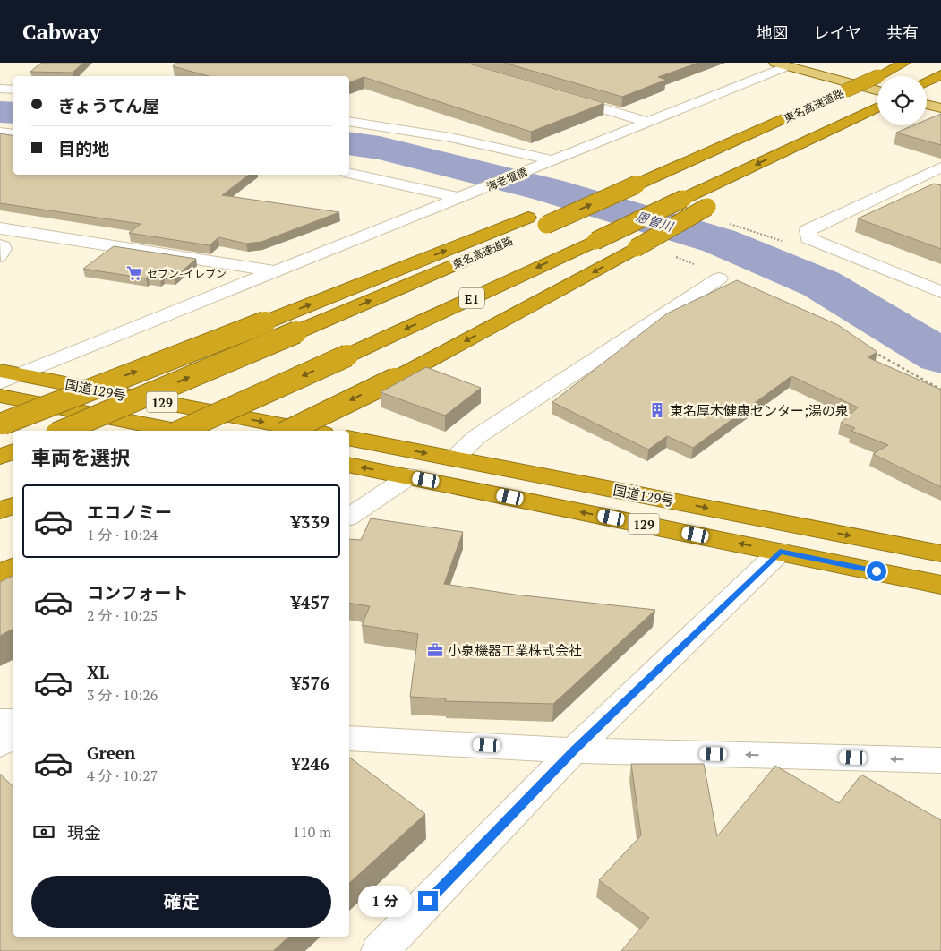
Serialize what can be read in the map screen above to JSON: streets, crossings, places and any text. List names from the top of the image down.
{
  "streets": {
    "highway": [
      "東名高速道路",
      "E1",
      "国道129号",
      "129"
    ],
    "street": ["海老堰橋"]
  },
  "crossings": [
    ["海老堰橋", "国道129号"]
  ],
  "water": ["恩曽川"],
  "places": {
    "supermarket": ["セブン-イレブン"],
    "building": ["東名厚木健康センター;湯の泉"],
    "office": ["小泉機器工業株式会社"]
  },
  "page": {
    "header": "Cabway",
    "nav": ["地図", "レイヤ", "共有"],
    "banner": ["ぎょうてん屋", "目的地"],
    "heading": "車両を選択",
    "list": [
      {
        "name": "エコノミー",
        "note": "1 分 · 10:24",
        "value": "¥339"
      },
      {
        "name": "コンフォート",
        "note": "2 分 · 10:25",
        "value": "¥457"
      },
      {
        "name": "XL",
        "note": "3 分 · 10:26",
        "value": "¥576"
      },
      {
        "name": "Green",
        "note": "4 分 · 10:27",
        "value": "¥246"
      }
    ],
    "pay": ["現金", "110 m"],
    "buttons": "確定",
    "bubble": "1 分"
  }
}
